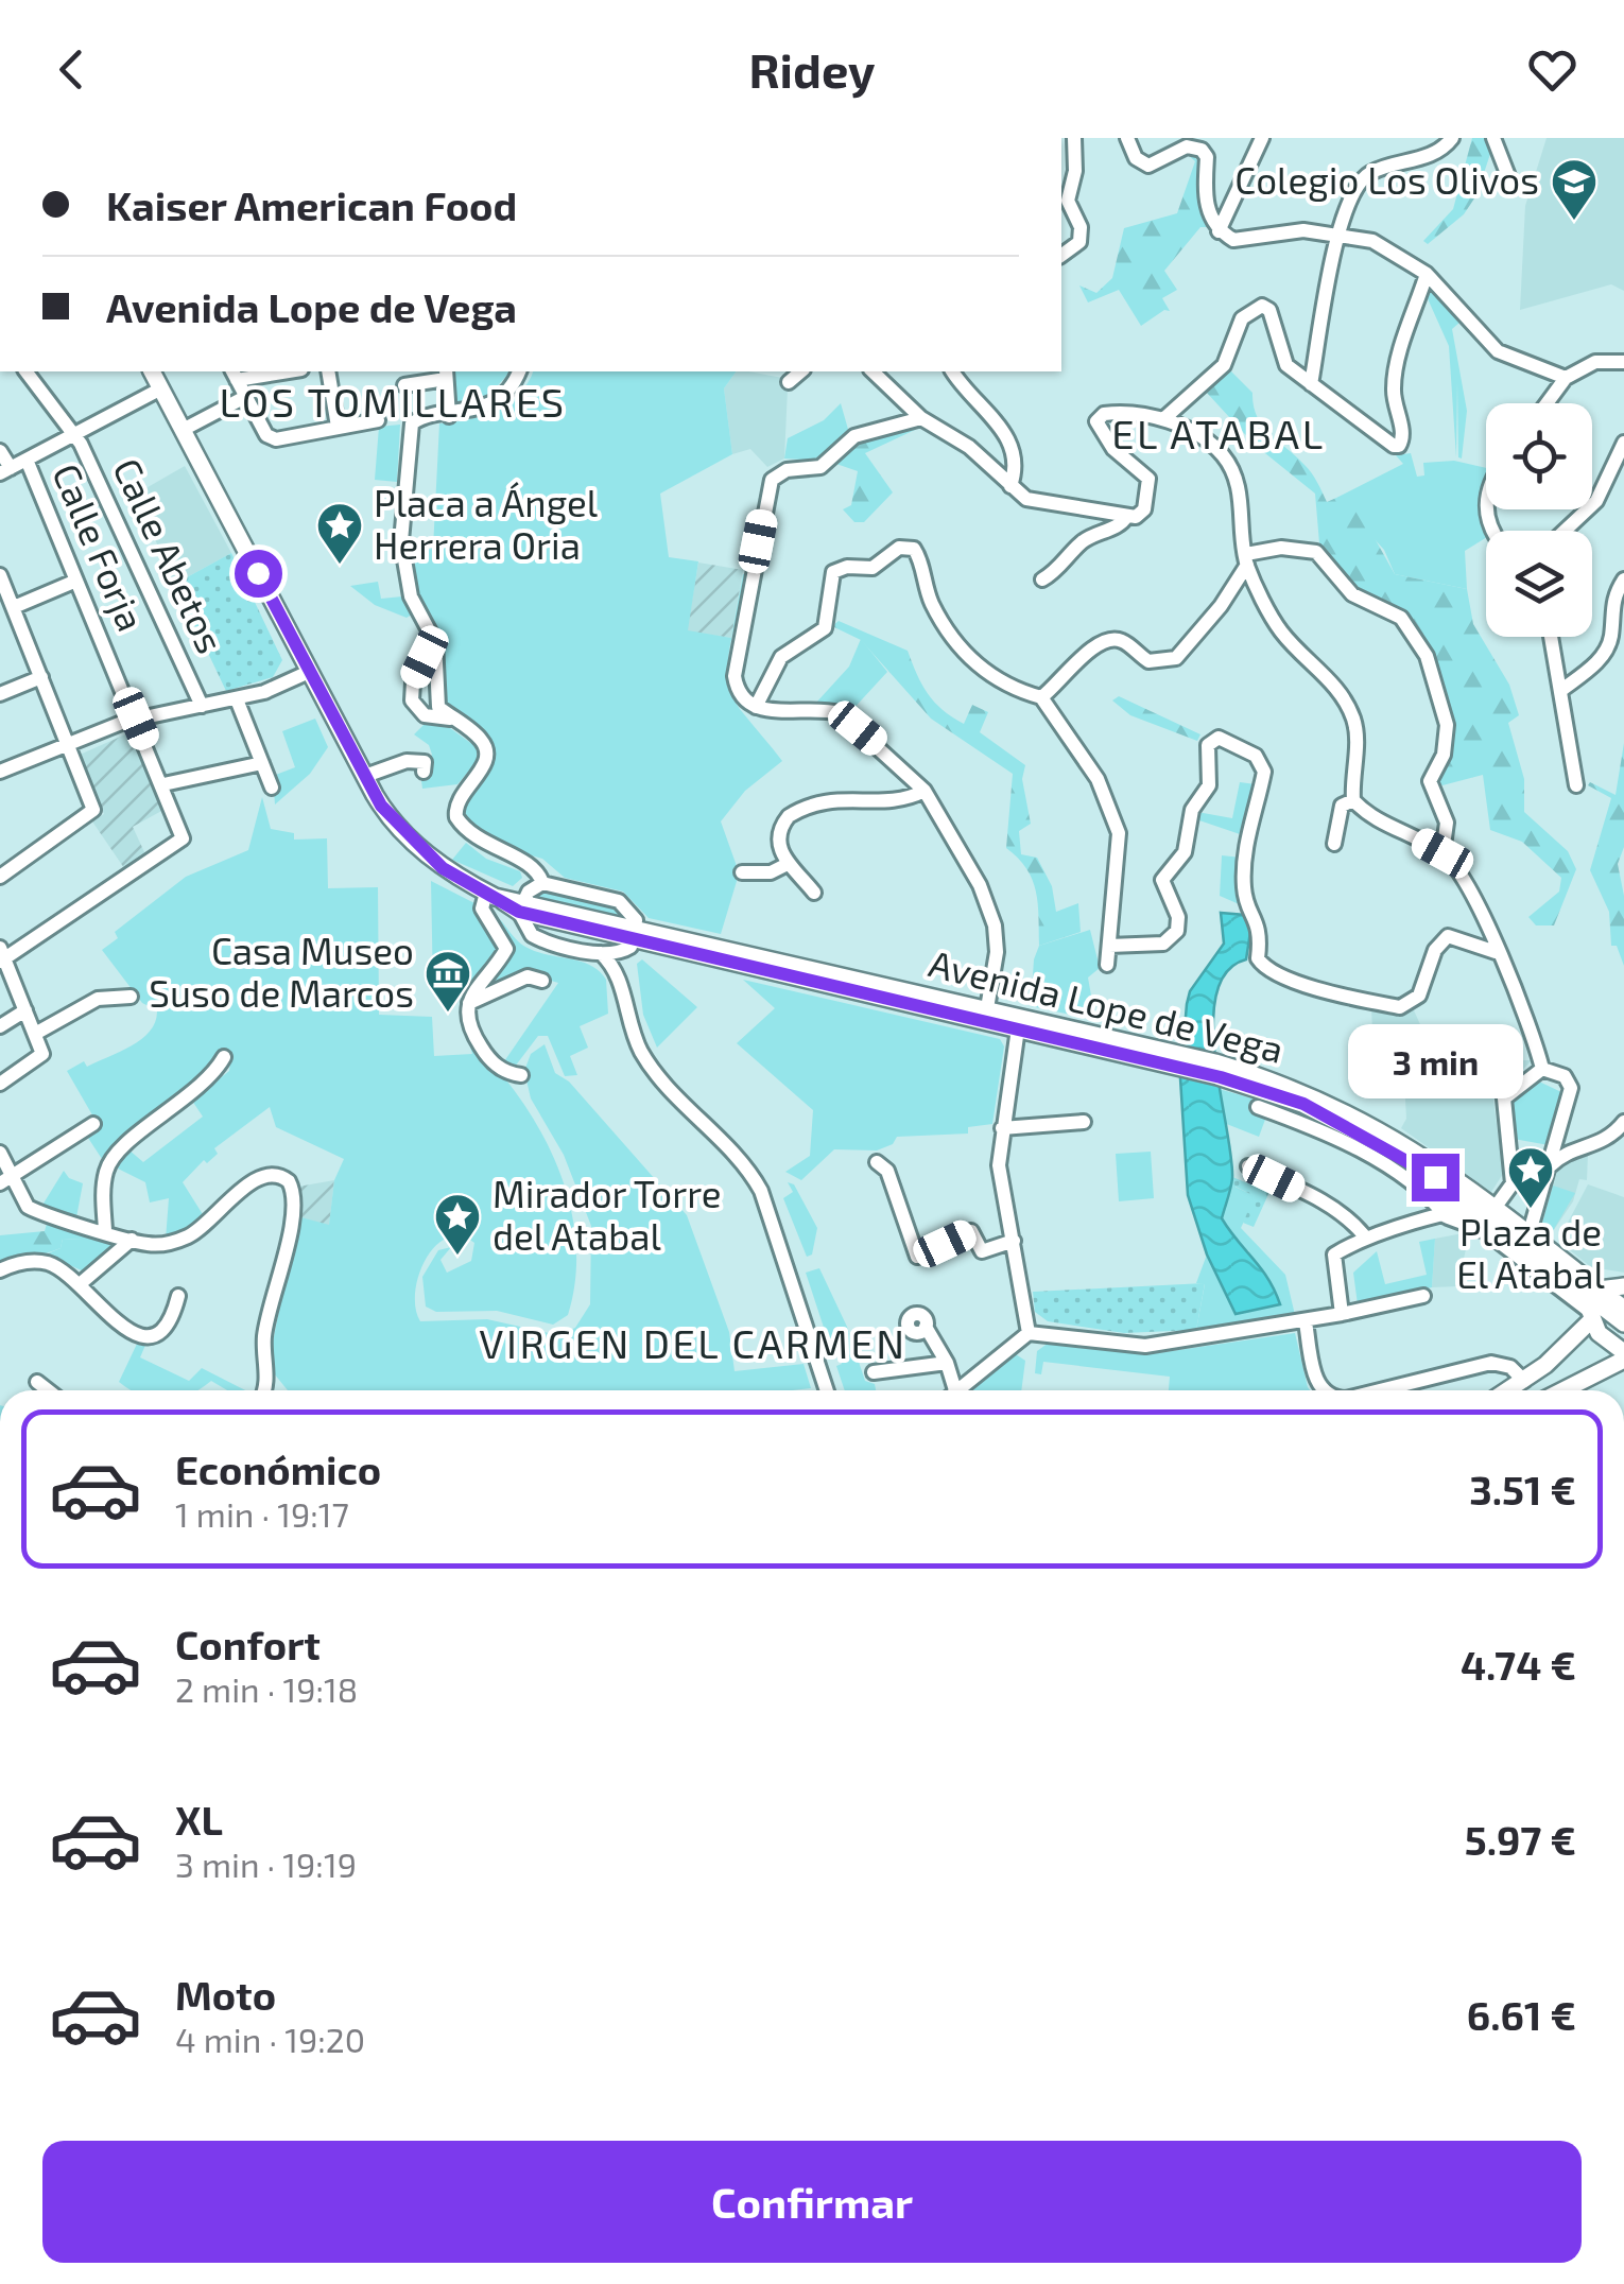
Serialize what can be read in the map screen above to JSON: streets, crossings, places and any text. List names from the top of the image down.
{
  "streets": {
    "main road": ["Avenida Lope de Vega"],
    "street": ["Calle Forja", "Calle Abetos"]
  },
  "districts": ["LOS TOMILLARES", "EL ATABAL", "VIRGEN DEL CARMEN"],
  "places": {
    "school or university": ["Colegio Los Olivos"],
    "place": ["Placa a Ángel Herrera Oria", "Plaza de El Atabal", "Mirador Torre del Atabal"],
    "museum": ["Casa Museo Suso de Marcos"]
  },
  "page": {
    "header": "Ridey",
    "banner": ["Kaiser American Food", "Avenida Lope de Vega"],
    "bubble": "3 min",
    "list": [
      {
        "name": "Económico",
        "note": "1 min · 19:17",
        "value": "3.51 €"
      },
      {
        "name": "Confort",
        "note": "2 min · 19:18",
        "value": "4.74 €"
      },
      {
        "name": "XL",
        "note": "3 min · 19:19",
        "value": "5.97 €"
      },
      {
        "name": "Moto",
        "note": "4 min · 19:20",
        "value": "6.61 €"
      }
    ],
    "buttons": "Confirmar"
  }
}
